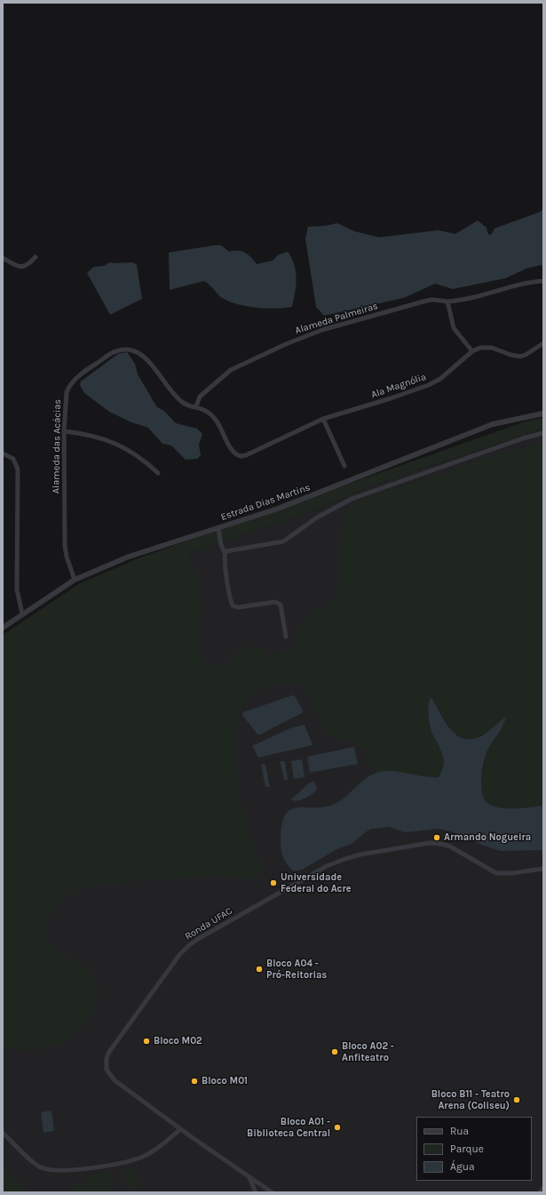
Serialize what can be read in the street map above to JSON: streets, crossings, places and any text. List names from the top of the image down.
{
  "streets": {
    "street": [
      "Alameda Palmeiras",
      "Ala Magnólia",
      "Alameda das Acácias",
      "Estrada Dias Martins",
      "Ronda UFAC"
    ]
  },
  "crossings": [
    ["Alameda Palmeiras", "Alameda das Acácias"],
    ["Ala Magnólia", "Alameda das Acácias"],
    ["Alameda das Acácias", "Estrada Dias Martins"]
  ],
  "places": [
    "Armando Nogueira",
    "Universidade Federal do Acre",
    "Bloco A04 - Pró-Reitorias",
    "Bloco M02",
    "Bloco A02 - Anfiteatro",
    "Bloco M01",
    "Bloco B11 - Teatro Arena (Coliseu)",
    "Bloco A01 - Biblioteca Central"
  ],
  "legend": ["Rua", "Parque", "Água"]
}
